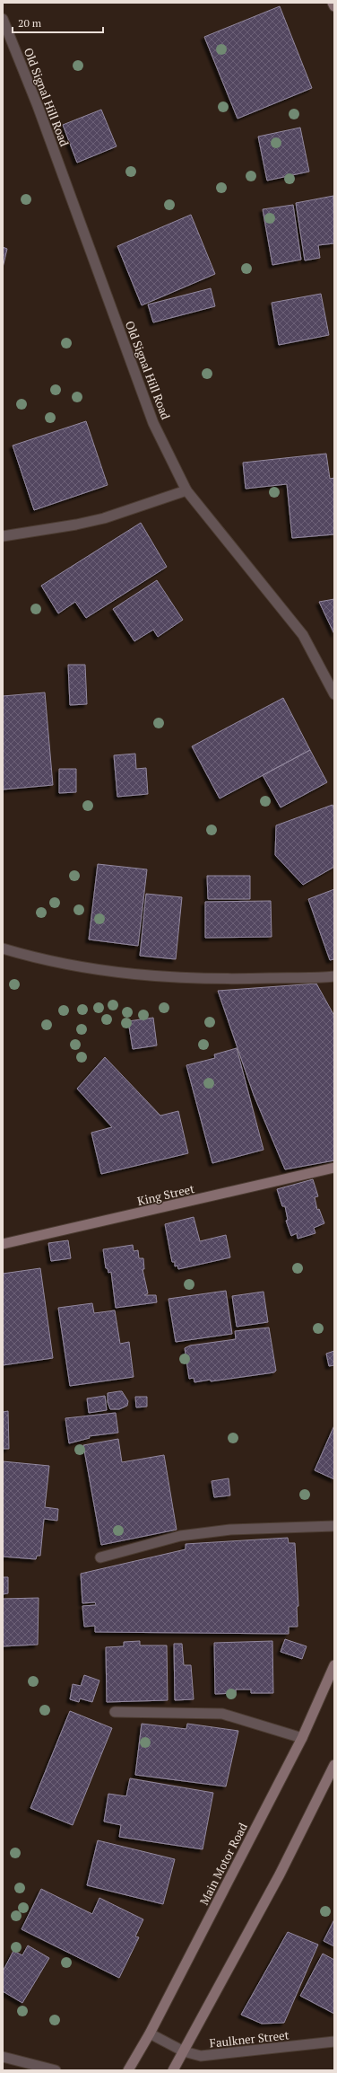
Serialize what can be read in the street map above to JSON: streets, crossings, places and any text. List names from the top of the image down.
{
  "streets": {
    "main road": ["King Street", "Main Motor Road"],
    "street": ["Old Signal Hill Road", "Faulkner Street"]
  },
  "crossings": [
    ["Main Motor Road", "Faulkner Street"]
  ],
  "scale_bar": "20 m"
}
